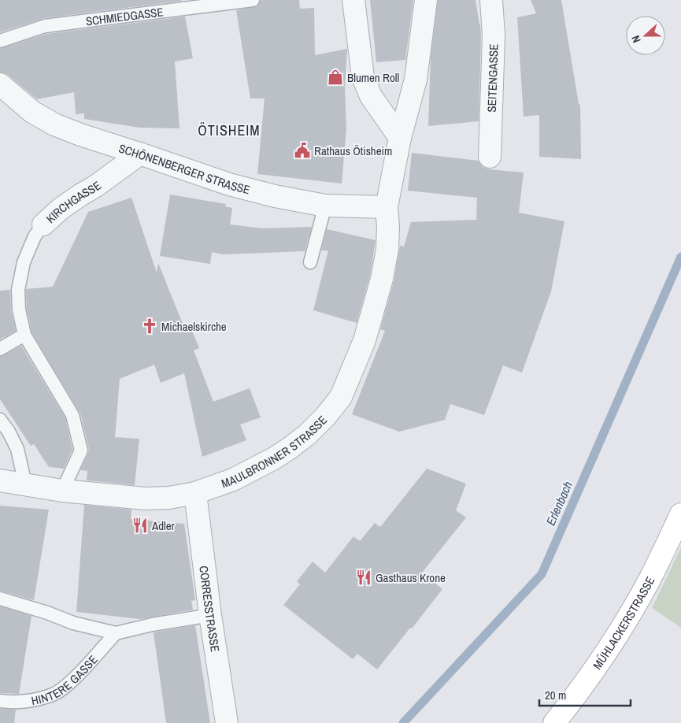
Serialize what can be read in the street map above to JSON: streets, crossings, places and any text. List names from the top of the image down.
{
  "streets": {
    "main road": ["MÜHLACKERSTRASSE"],
    "street": [
      "SEITENGASSE",
      "SCHÖNENBERGER STRASSE",
      "KIRCHGASSE",
      "MAULBRONNER STRASSE",
      "CORRESSTRASSE"
    ],
    "lane": ["SCHMIEDGASSE", "HINTERE GASSE"]
  },
  "crossings": [
    ["SCHÖNENBERGER STRASSE", "KIRCHGASSE"],
    ["SCHÖNENBERGER STRASSE", "MAULBRONNER STRASSE"],
    ["KIRCHGASSE", "MAULBRONNER STRASSE"],
    ["MAULBRONNER STRASSE", "CORRESSTRASSE"]
  ],
  "districts": ["ÖTISHEIM"],
  "water": ["Erlenbach"],
  "places": {
    "shop": ["Blumen Roll"],
    "public building": ["Rathaus Ötisheim"],
    "church": ["Michaelskirche"],
    "restaurant": ["Adler", "Gasthaus Krone"]
  },
  "scale_bar": "20 m",
  "north": "left"
}
